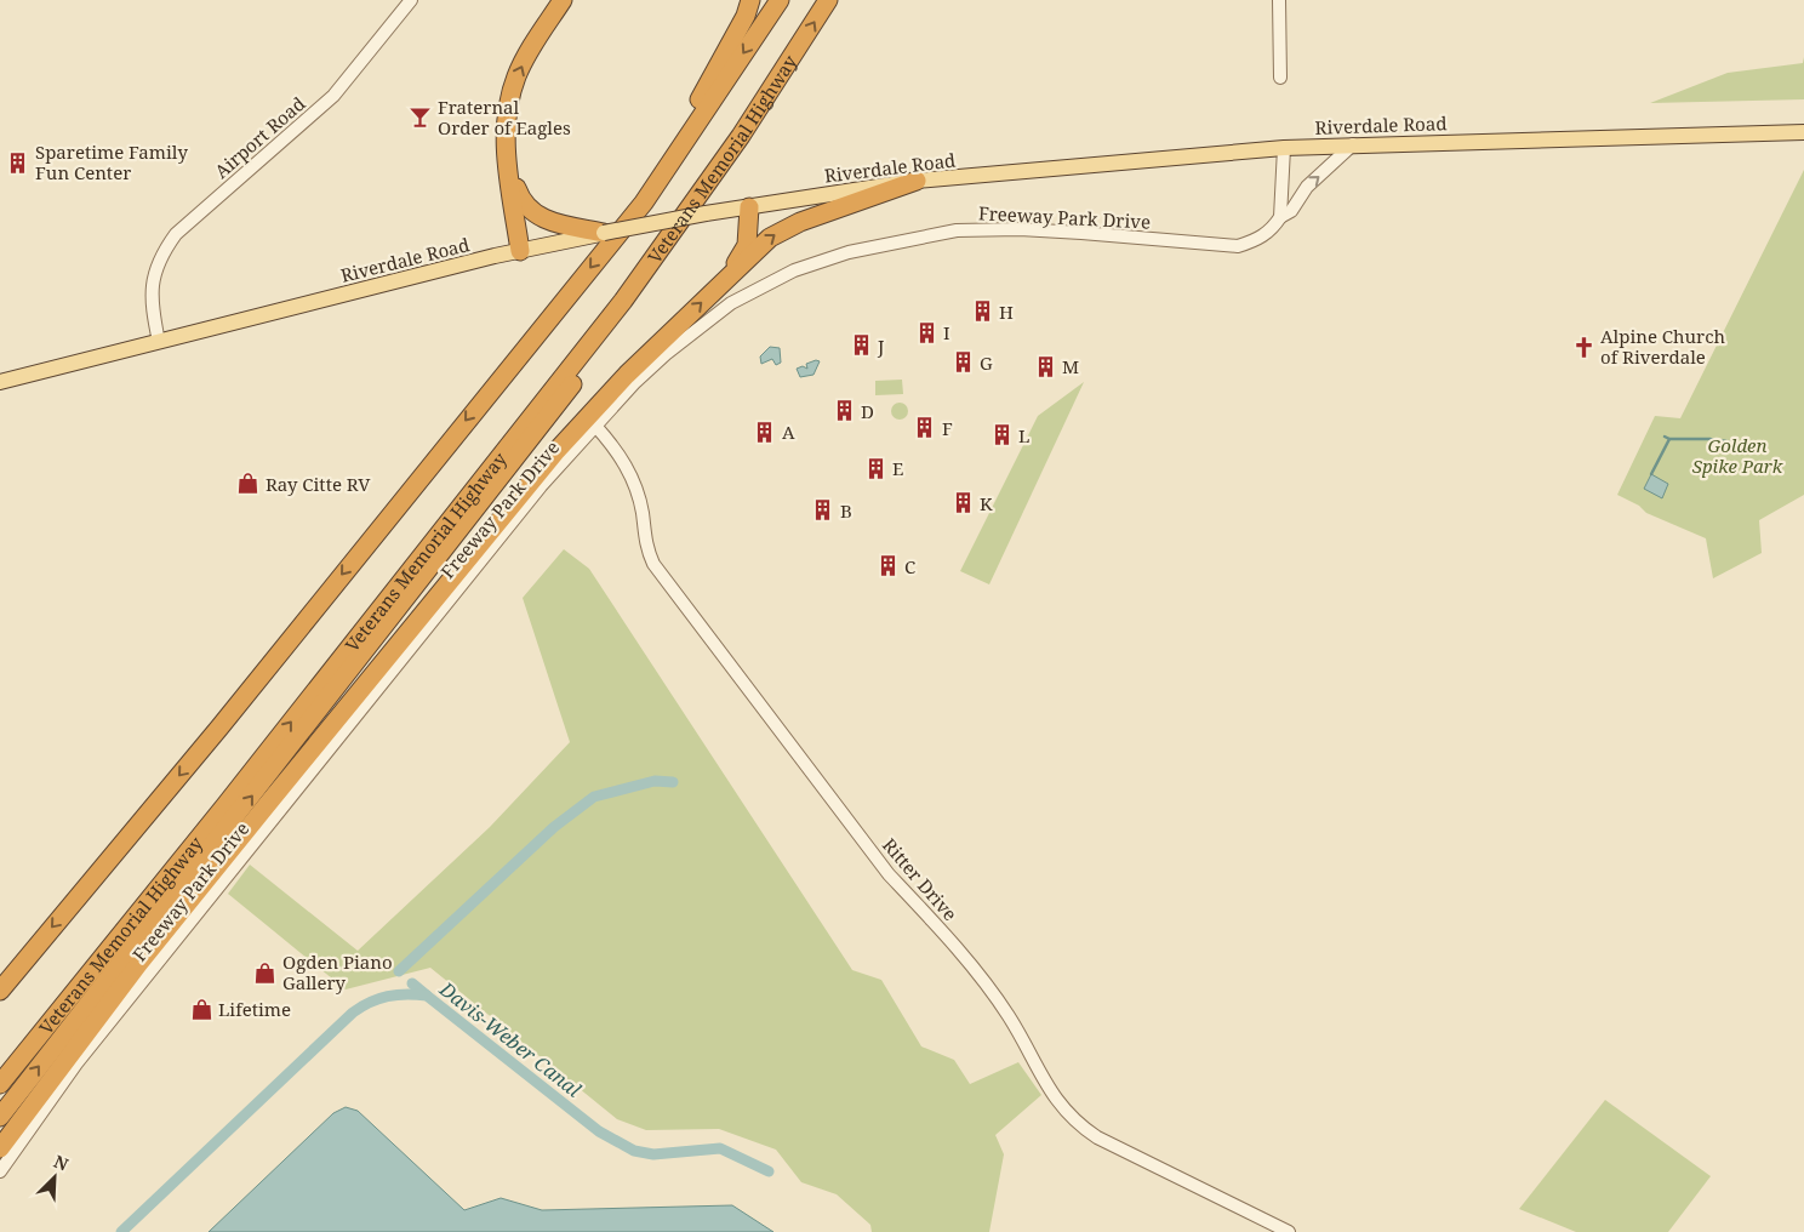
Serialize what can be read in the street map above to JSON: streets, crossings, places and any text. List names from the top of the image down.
{
  "streets": {
    "highway": ["Veterans Memorial Highway"],
    "main road": ["Riverdale Road"],
    "street": ["Airport Road", "Freeway Park Drive", "Ritter Drive"]
  },
  "crossings": [
    ["Riverdale Road", "Airport Road"],
    ["Freeway Park Drive", "Ritter Drive"]
  ],
  "water": ["Davis-Weber Canal"],
  "parks": ["Golden Spike Park"],
  "places": {
    "bar": ["Fraternal Order of Eagles"],
    "building": [
      "Sparetime Family Fun Center",
      "H",
      "I",
      "J",
      "G",
      "M",
      "D",
      "F",
      "A",
      "L",
      "E",
      "K",
      "B",
      "C"
    ],
    "church": ["Alpine Church of Riverdale"],
    "shop": ["Ray Citte RV", "Ogden Piano Gallery", "Lifetime"]
  },
  "north": "top right"
}
